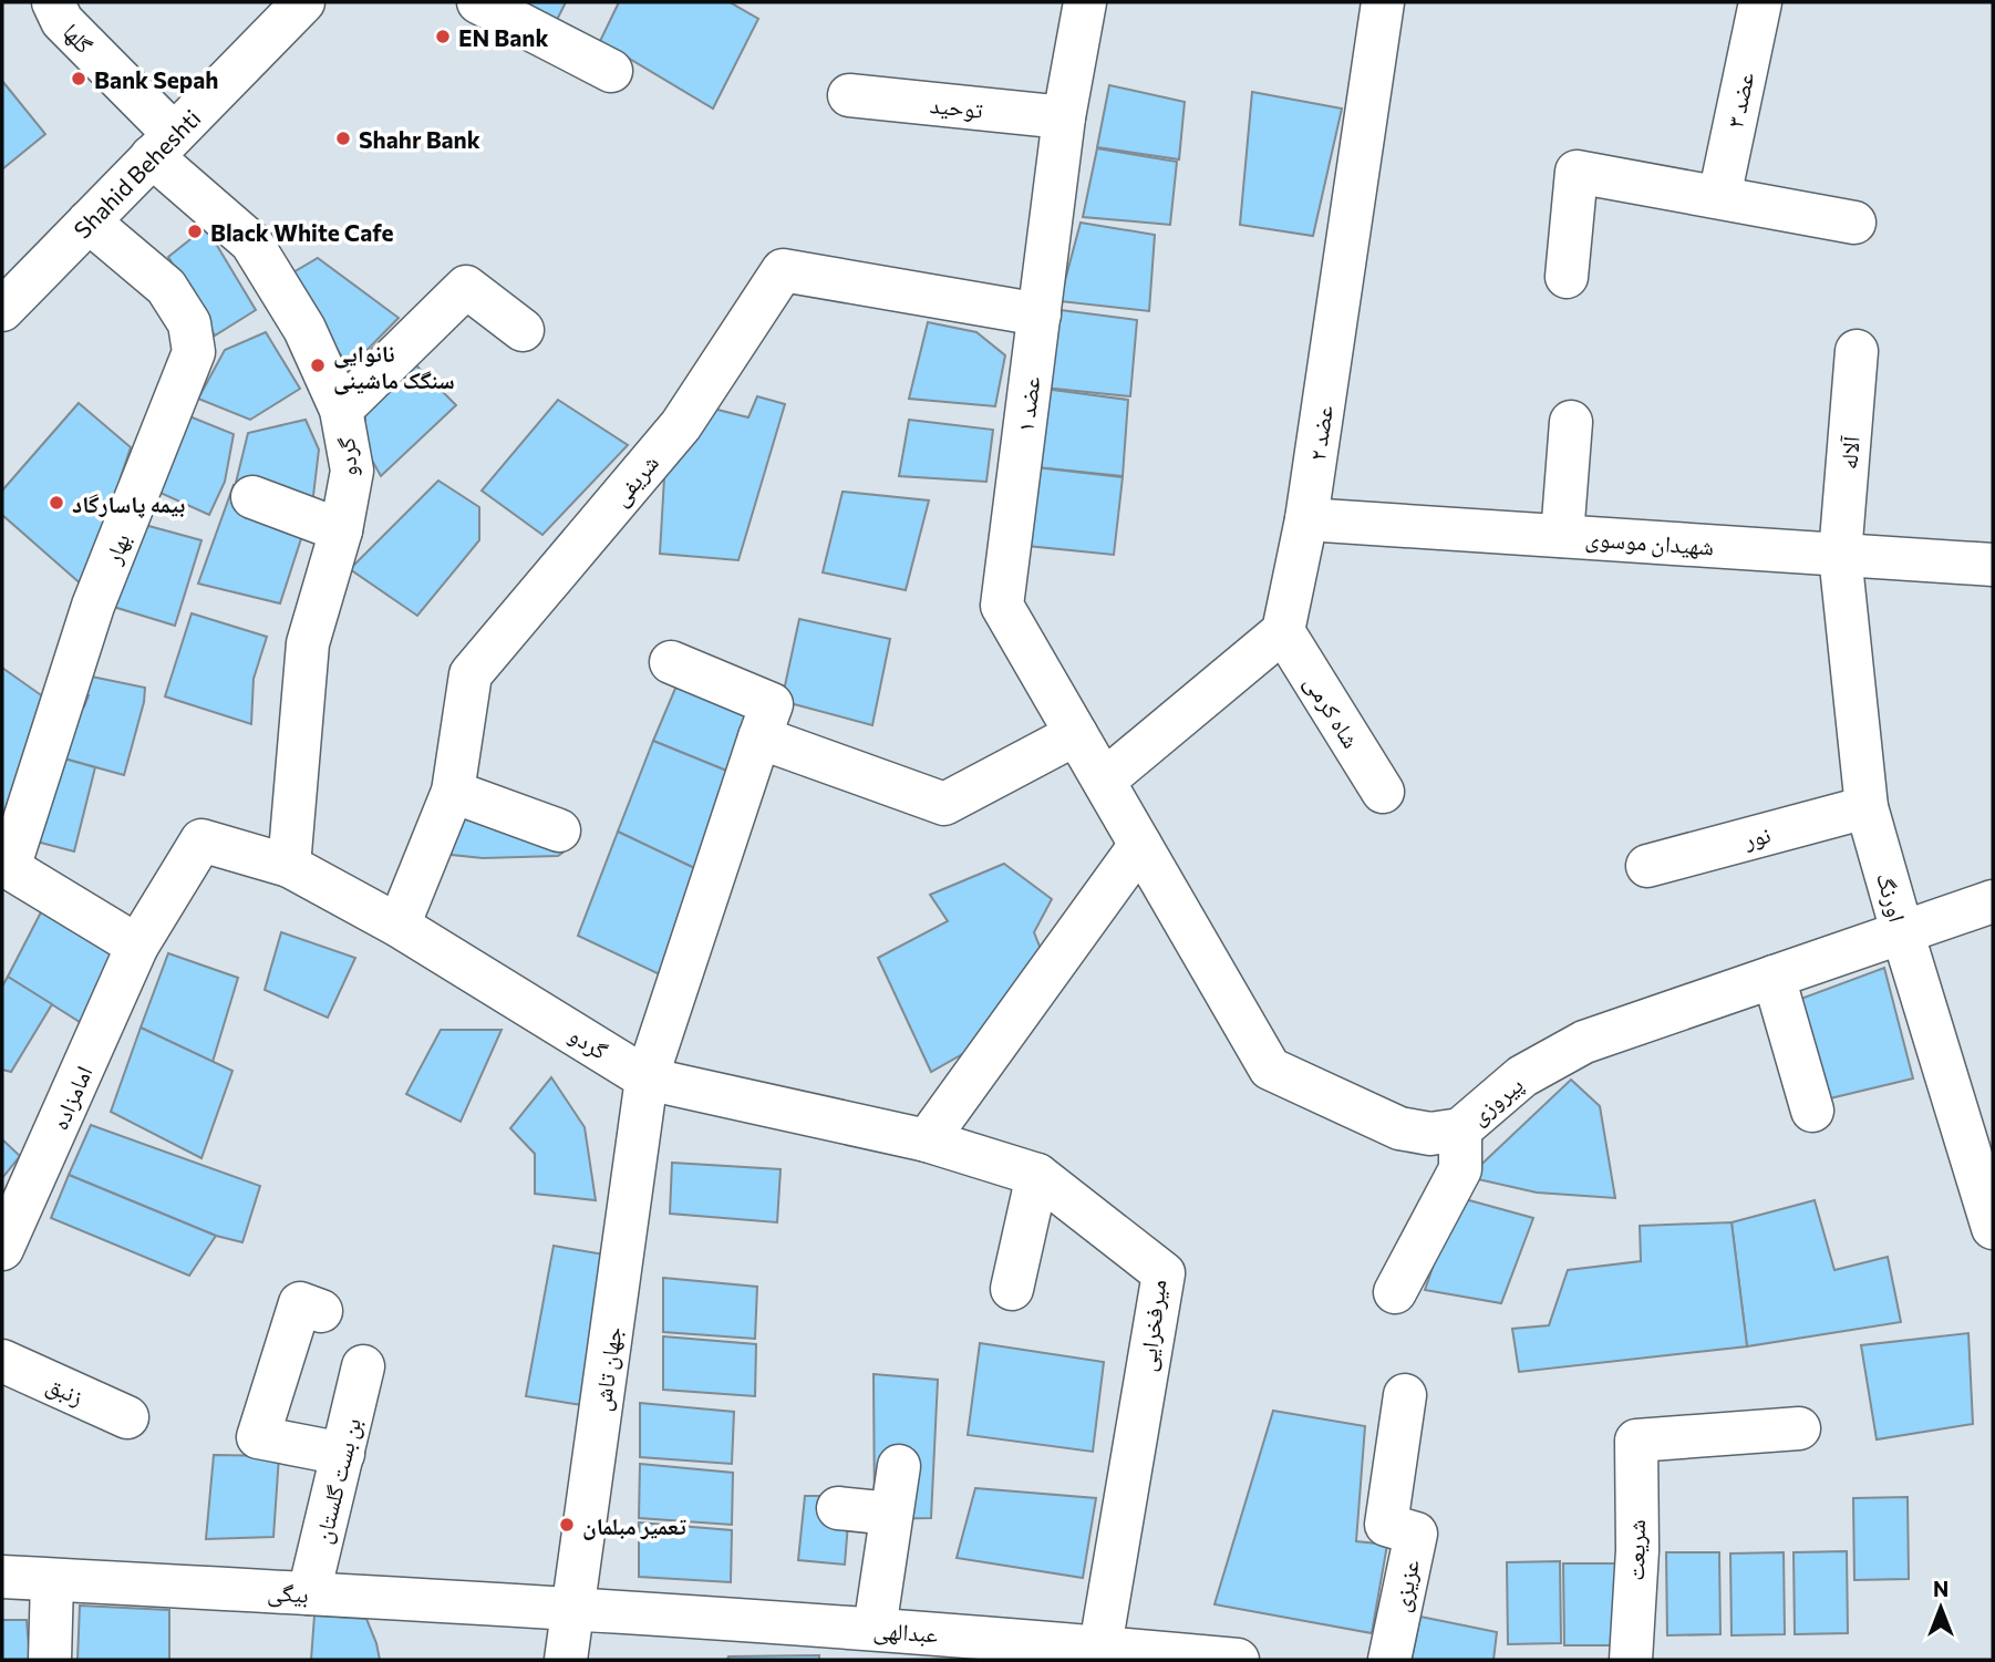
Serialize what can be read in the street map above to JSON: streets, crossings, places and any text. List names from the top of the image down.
{
  "streets": {
    "street": [
      "گلها",
      "عضد ۳",
      "توحید",
      "Shahid Beheshti",
      "عضد ۱",
      "عضد ۲",
      "آلاله",
      "گردو",
      "شریفی",
      "شهیدان موسوی",
      "بهار",
      "شاه کرمی",
      "نور",
      "اورنگ",
      "امامزاده",
      "پیروزی",
      "میرفخرایی",
      "جهان تاش",
      "زنبق",
      "بن بست گلستان",
      "شریعت",
      "عزیزی",
      "بیگی",
      "عبدالهی"
    ]
  },
  "crossings": [
    ["گلها", "Shahid Beheshti"],
    ["گلها", "گردو"],
    ["توحید", "عضد ۱"],
    ["Shahid Beheshti", "گردو"],
    ["Shahid Beheshti", "بهار"],
    ["عضد ۱", "شریفی"],
    ["عضد ۱", "پیروزی"],
    ["عضد ۲", "شهیدان موسوی"],
    ["عضد ۲", "شاه کرمی"],
    ["آلاله", "شهیدان موسوی"],
    ["آلاله", "اورنگ"],
    ["گردو", "شریفی"],
    ["گردو", "امامزاده"],
    ["گردو", "میرفخرایی"],
    ["گردو", "جهان تاش"],
    ["شهیدان موسوی", "اورنگ"],
    ["نور", "اورنگ"],
    ["اورنگ", "پیروزی"],
    ["میرفخرایی", "جهان تاش"],
    ["میرفخرایی", "عبدالهی"],
    ["جهان تاش", "بیگی"],
    ["جهان تاش", "عبدالهی"],
    ["بن بست گلستان", "بیگی"],
    ["بیگی", "عبدالهی"]
  ],
  "places": [
    "EN Bank",
    "Bank Sepah",
    "Shahr Bank",
    "Black White Cafe",
    "نانوایی سنگک ماشینی",
    "بیمه پاسارگاد",
    "تعمیر مبلمان"
  ],
  "north": "top"
}
